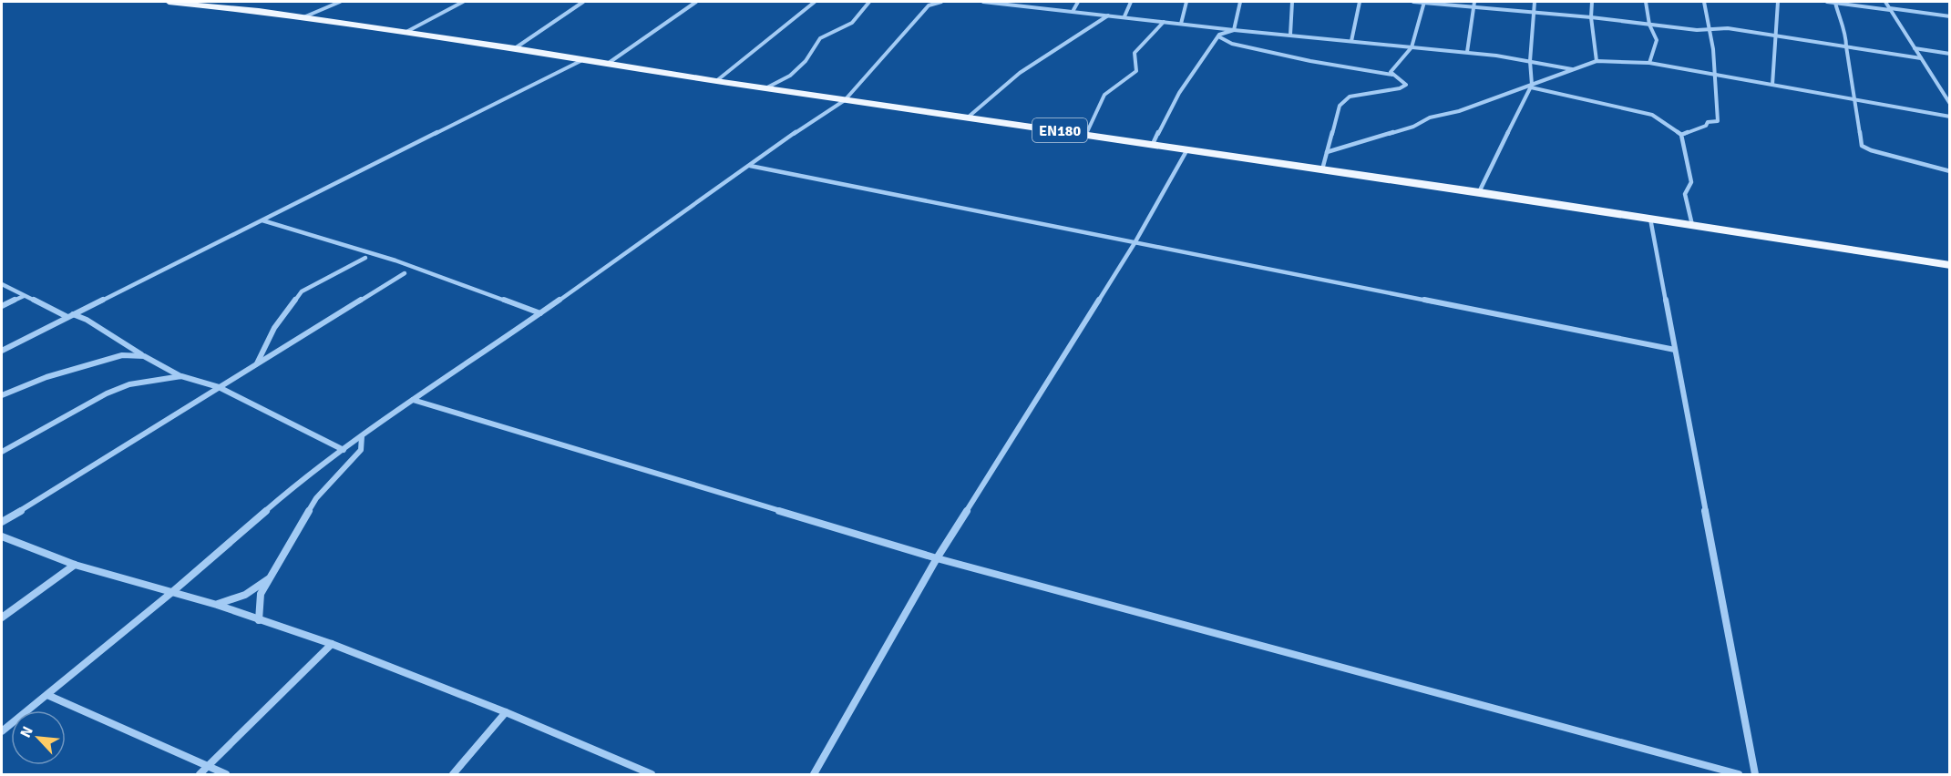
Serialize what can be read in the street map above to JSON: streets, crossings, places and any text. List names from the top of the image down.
{
  "streets": {
    "main road": ["EN180"]
  },
  "north": "top left"
}
